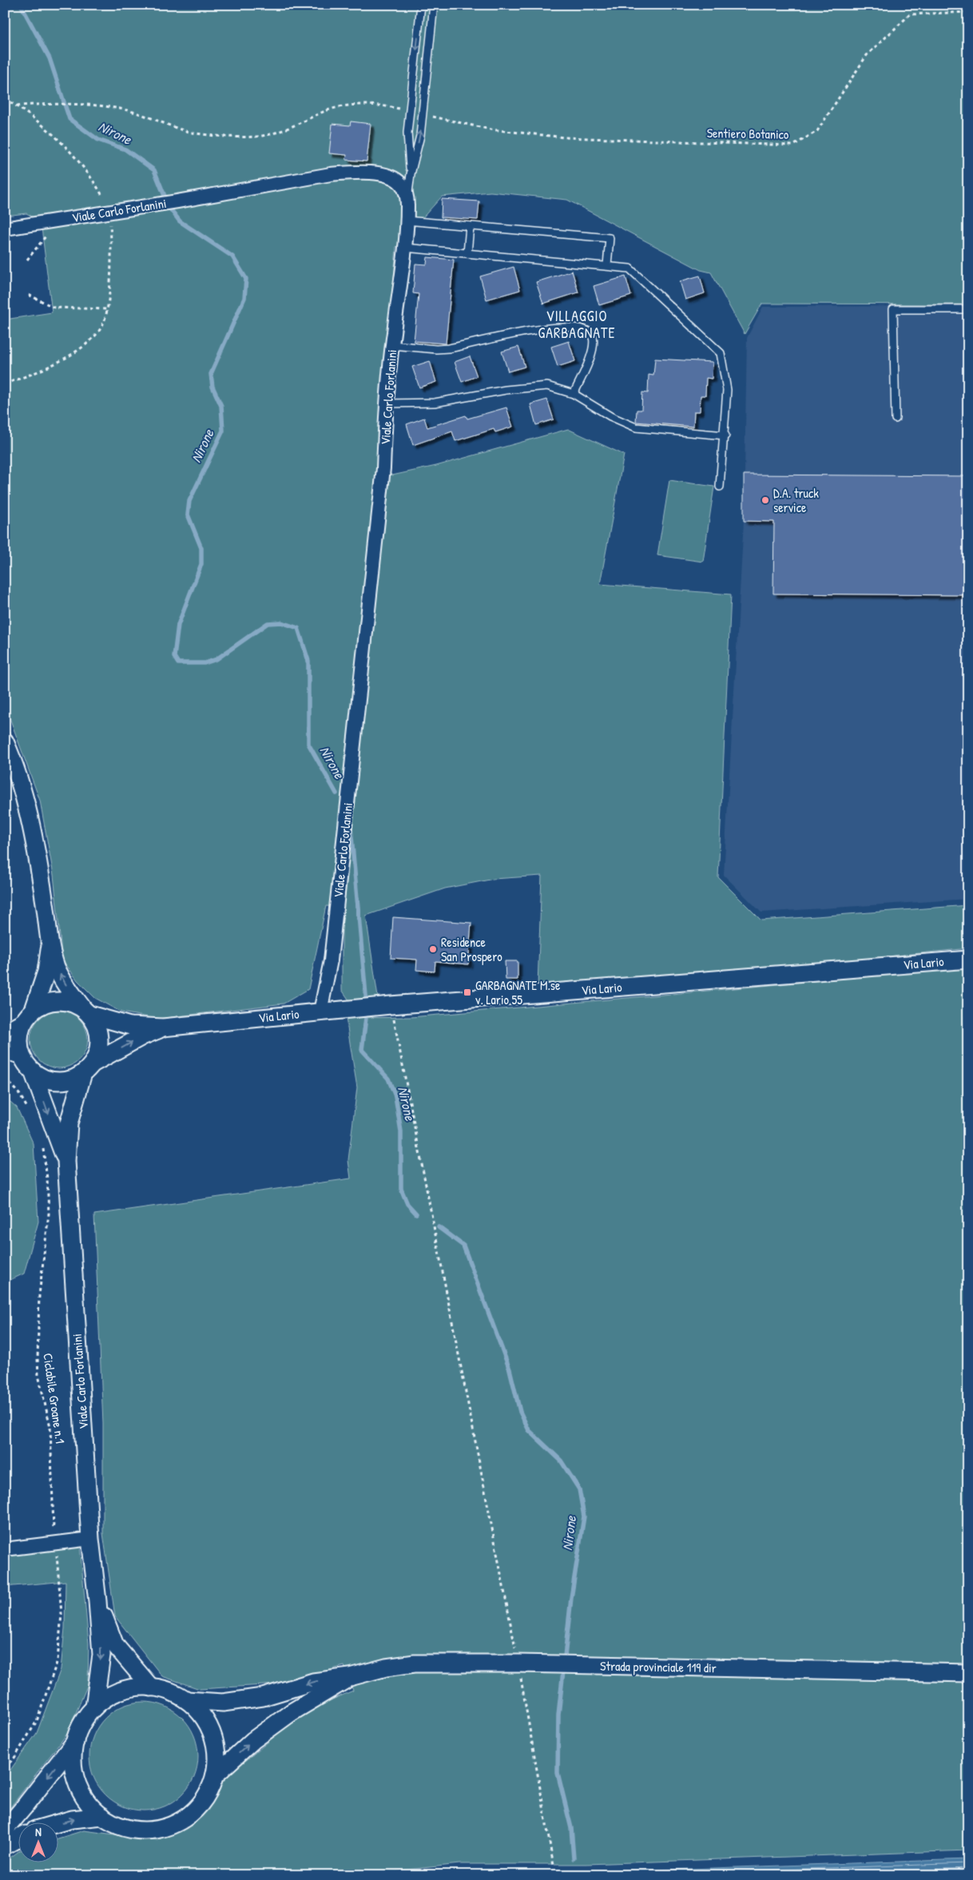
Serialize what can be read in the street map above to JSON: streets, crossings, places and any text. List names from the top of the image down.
{
  "streets": {
    "street": ["Viale Carlo Forlanini", "Via Lario", "Strada provinciale 119 dir"],
    "path": ["Sentiero Botanico", "Ciclabile Groane n.1"]
  },
  "crossings": [
    ["Viale Carlo Forlanini", "Via Lario"]
  ],
  "districts": ["VILLAGGIO GARBAGNATE"],
  "water": ["Nirone"],
  "places": {
    "other": ["D.A. truck service", "Residence San Prospero"],
    "transit": ["GARBAGNATE M.se v. Lario 55"]
  },
  "north": "top"
}
